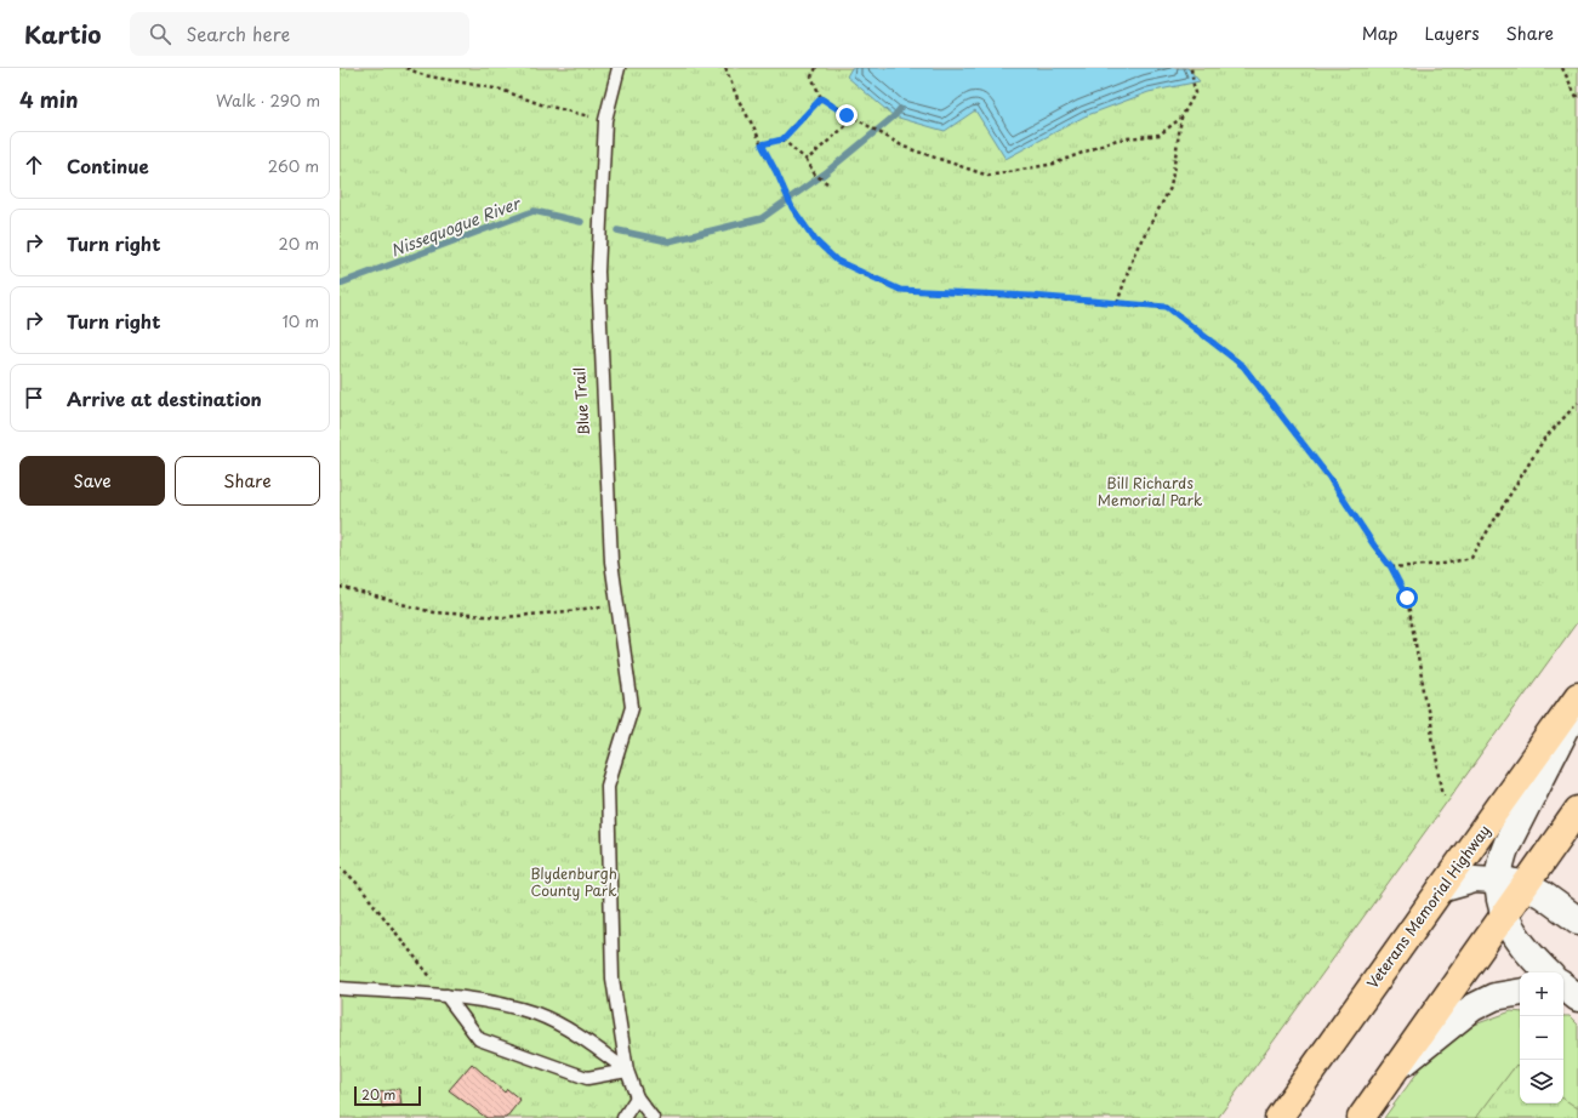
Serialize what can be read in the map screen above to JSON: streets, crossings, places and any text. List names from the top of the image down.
{
  "streets": {
    "highway": ["Veterans Memorial Highway"]
  },
  "water": ["Nissequogue River"],
  "parks": ["Bill Richards Memorial Park", "Blydenburgh County Park"],
  "scale_bar": "20 m",
  "page": {
    "header": "Kartio",
    "search": "Search here",
    "nav": ["Map", "Layers", "Share"],
    "heading": ["4 min", "Walk · 290 m"],
    "list": [
      ["Continue", "260 m"],
      ["Turn right", "20 m"],
      ["Turn right", "10 m"],
      "Arrive at destination"
    ],
    "buttons": ["Save", "Share"],
    "map_buttons": ["+", "−"],
    "scale": "20 m"
  }
}
